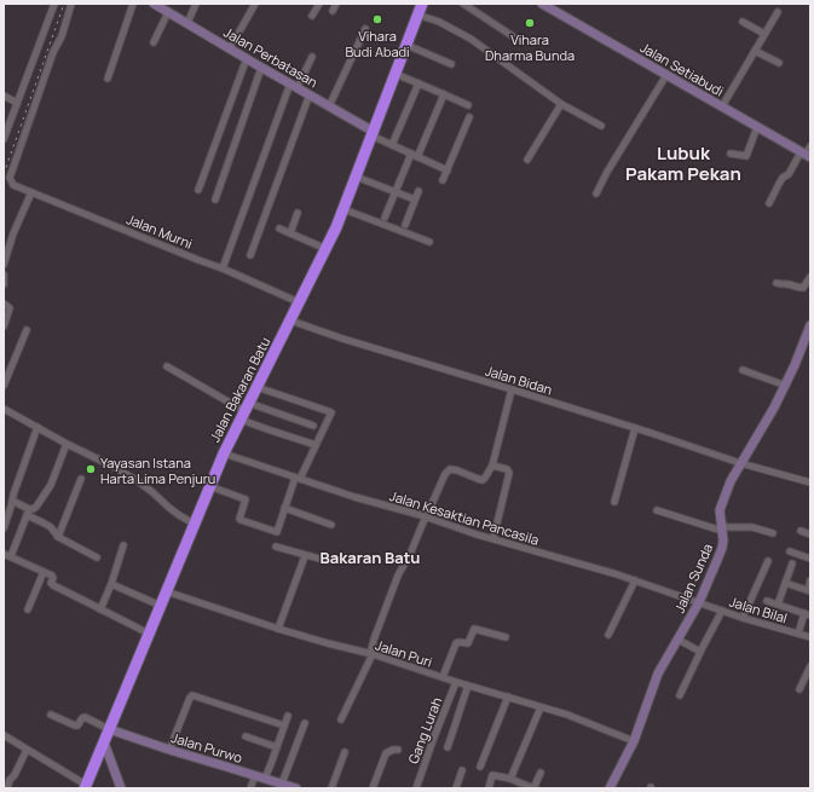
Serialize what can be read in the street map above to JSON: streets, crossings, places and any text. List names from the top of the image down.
{
  "streets": {
    "highway": ["Jalan Bakaran Batu"],
    "street": [
      "Jalan Perbatasan",
      "Jalan Setiabudi",
      "Jalan Murni",
      "Jalan Bidan",
      "Jalan Kesaktian Pancasila",
      "Jalan Sunda",
      "Jalan Bilal",
      "Jalan Puri",
      "Gang Lurah",
      "Jalan Purwo"
    ]
  },
  "crossings": [
    ["Jalan Perbatasan", "Jalan Bakaran Batu"],
    ["Jalan Murni", "Jalan Bakaran Batu"],
    ["Jalan Bidan", "Jalan Bakaran Batu"],
    ["Jalan Bidan", "Jalan Sunda"],
    ["Jalan Bakaran Batu", "Jalan Kesaktian Pancasila"],
    ["Jalan Bakaran Batu", "Jalan Puri"],
    ["Jalan Bakaran Batu", "Jalan Purwo"],
    ["Jalan Kesaktian Pancasila", "Jalan Sunda"],
    ["Jalan Kesaktian Pancasila", "Jalan Bilal"],
    ["Jalan Sunda", "Jalan Bilal"],
    ["Jalan Sunda", "Jalan Puri"],
    ["Jalan Puri", "Gang Lurah"]
  ],
  "districts": ["Lubuk Pakam Pekan", "Bakaran Batu"],
  "places": ["Vihara Budi Abadi", "Vihara Dharma Bunda", "Yayasan Istana Harta Lima Penjuru"]
}
